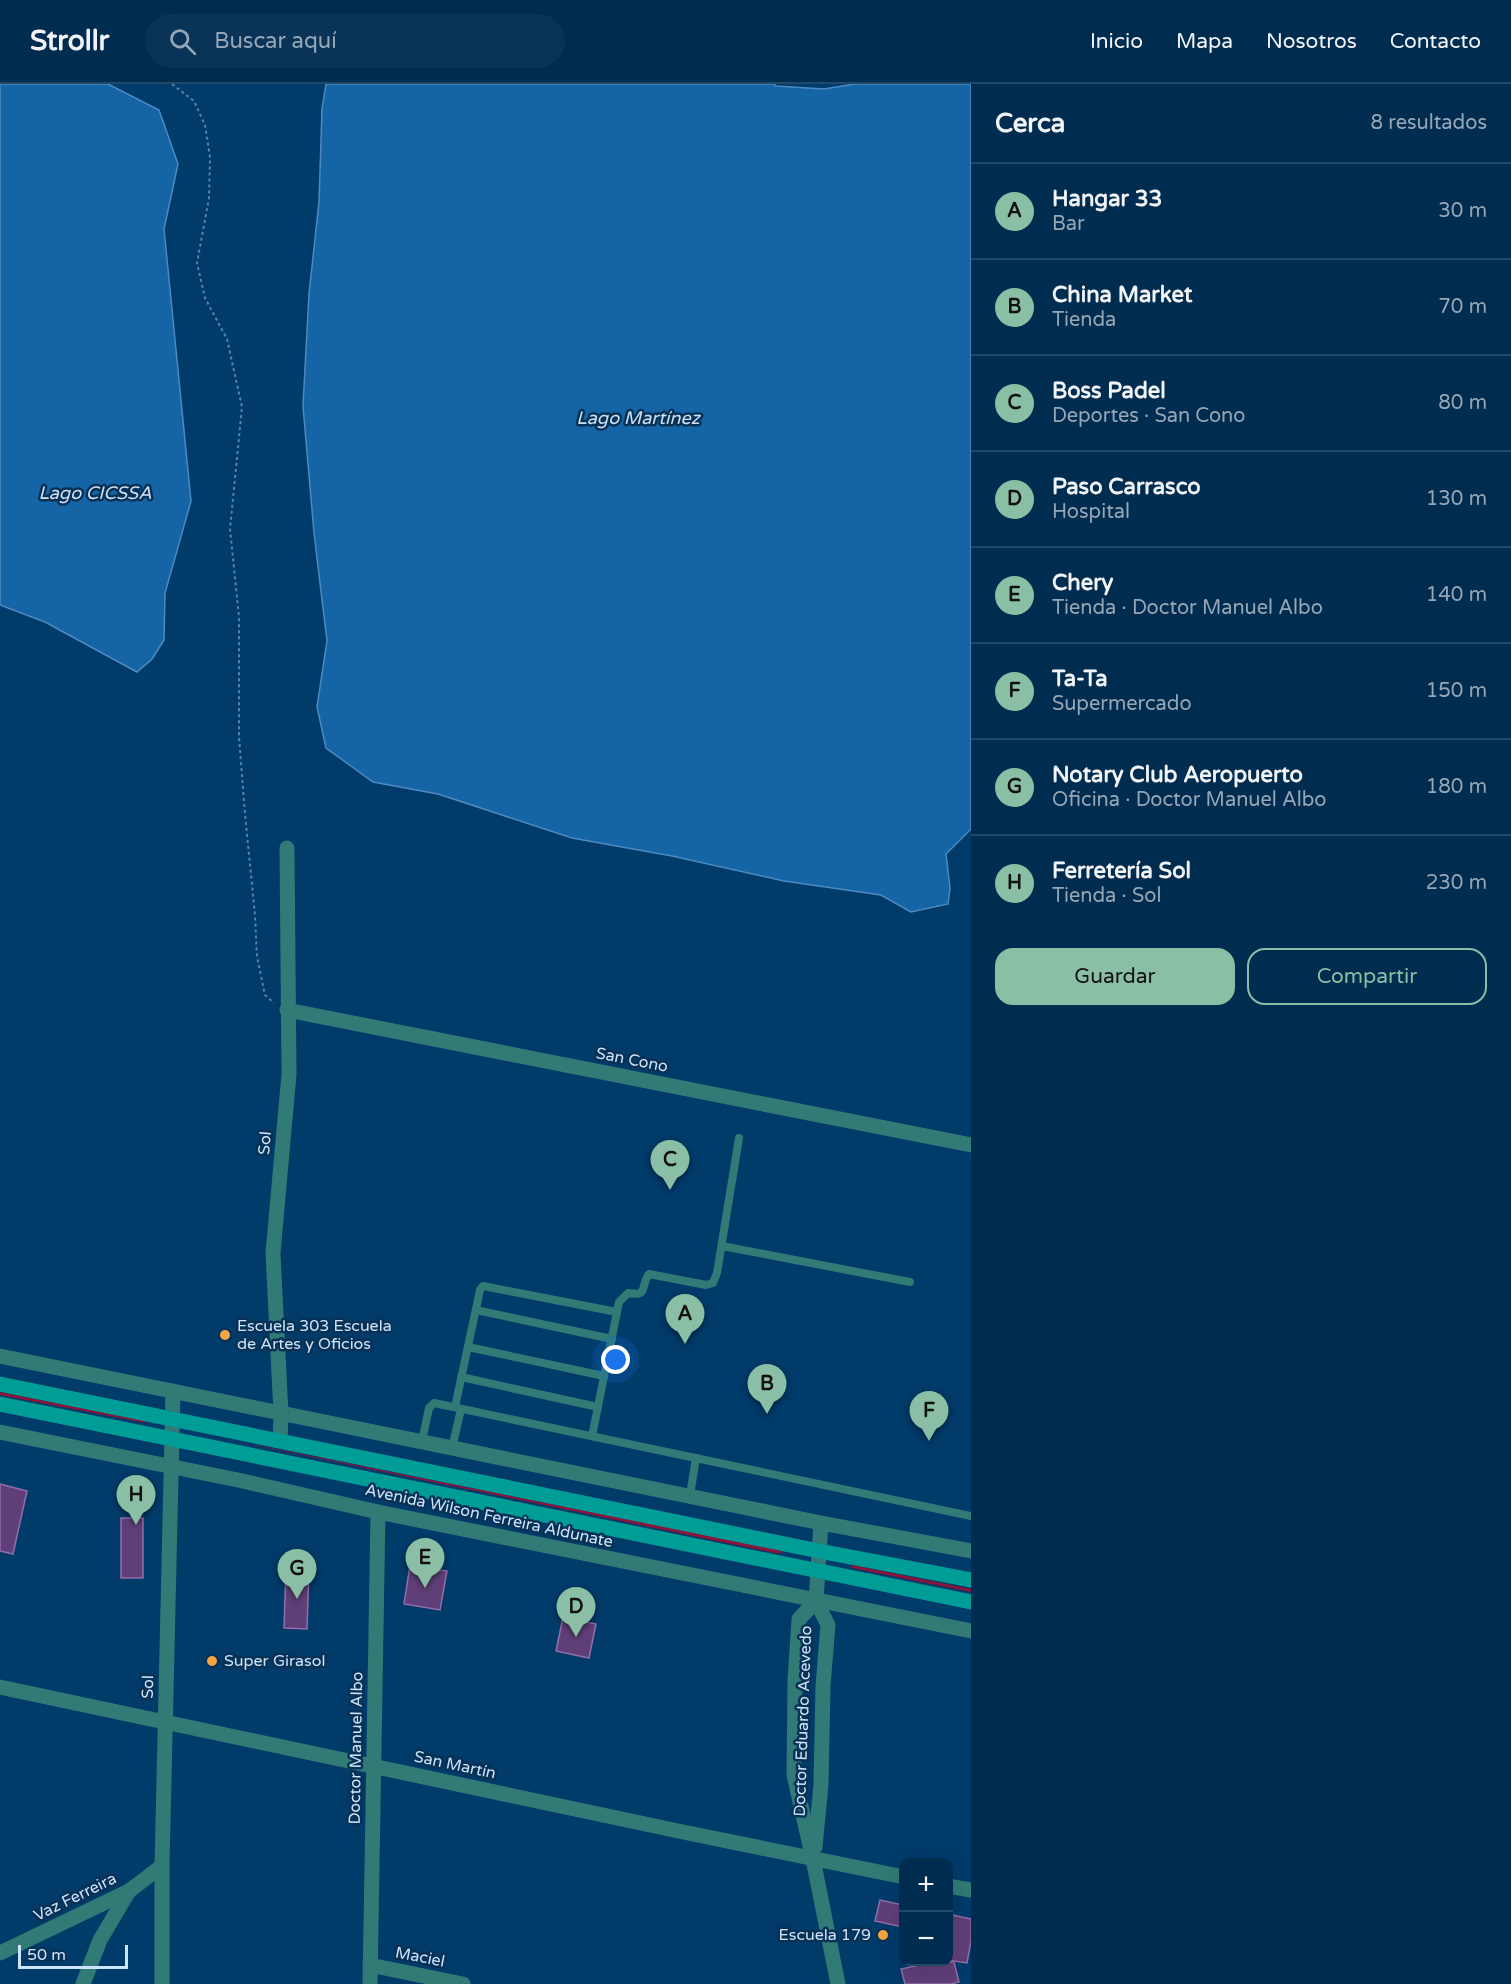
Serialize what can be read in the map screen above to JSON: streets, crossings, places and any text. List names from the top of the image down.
{
  "streets": {
    "main road": ["Avenida Wilson Ferreira Aldunate"],
    "street": [
      "San Cono",
      "Sol",
      "Doctor Eduardo Acevedo",
      "Doctor Manuel Albo",
      "San Martín",
      "Vaz Ferreira",
      "Maciel"
    ]
  },
  "crossings": [
    ["San Cono", "Sol"],
    ["Sol", "Avenida Wilson Ferreira Aldunate"],
    ["Sol", "San Martín"],
    ["Sol", "Vaz Ferreira"],
    ["Avenida Wilson Ferreira Aldunate", "Doctor Eduardo Acevedo"],
    ["Avenida Wilson Ferreira Aldunate", "Doctor Manuel Albo"],
    ["Doctor Eduardo Acevedo", "San Martín"],
    ["Doctor Manuel Albo", "San Martín"],
    ["Doctor Manuel Albo", "Maciel"]
  ],
  "water": ["Lago Martínez", "Lago CICSSA"],
  "places": ["Escuela 303 Escuela de Artes y Oficios", "Super Girasol", "Escuela 179"],
  "scale_bar": "50 m",
  "page": {
    "header": "Strollr",
    "search": "Buscar aquí",
    "nav": [
      "Inicio",
      "Mapa",
      "Nosotros",
      "Contacto"
    ],
    "heading": ["Cerca", "8 resultados"],
    "list": [
      {
        "mark": "A",
        "name": "Hangar 33",
        "note": "Bar",
        "value": "30 m"
      },
      {
        "mark": "B",
        "name": "China Market",
        "note": "Tienda",
        "value": "70 m"
      },
      {
        "mark": "C",
        "name": "Boss Padel",
        "note": "Deportes · San Cono",
        "value": "80 m"
      },
      {
        "mark": "D",
        "name": "Paso Carrasco",
        "note": "Hospital",
        "value": "130 m"
      },
      {
        "mark": "E",
        "name": "Chery",
        "note": "Tienda · Doctor Manuel Albo",
        "value": "140 m"
      },
      {
        "mark": "F",
        "name": "Ta-Ta",
        "note": "Supermercado",
        "value": "150 m"
      },
      {
        "mark": "G",
        "name": "Notary Club Aeropuerto",
        "note": "Oficina · Doctor Manuel Albo",
        "value": "180 m"
      },
      {
        "mark": "H",
        "name": "Ferretería Sol",
        "note": "Tienda · Sol",
        "value": "230 m"
      }
    ],
    "buttons": ["Guardar", "Compartir"],
    "pins": [
      "C",
      "A",
      "B",
      "F",
      "H",
      "E",
      "G",
      "D"
    ],
    "map_buttons": ["+", "−"],
    "scale": "50 m"
  }
}
